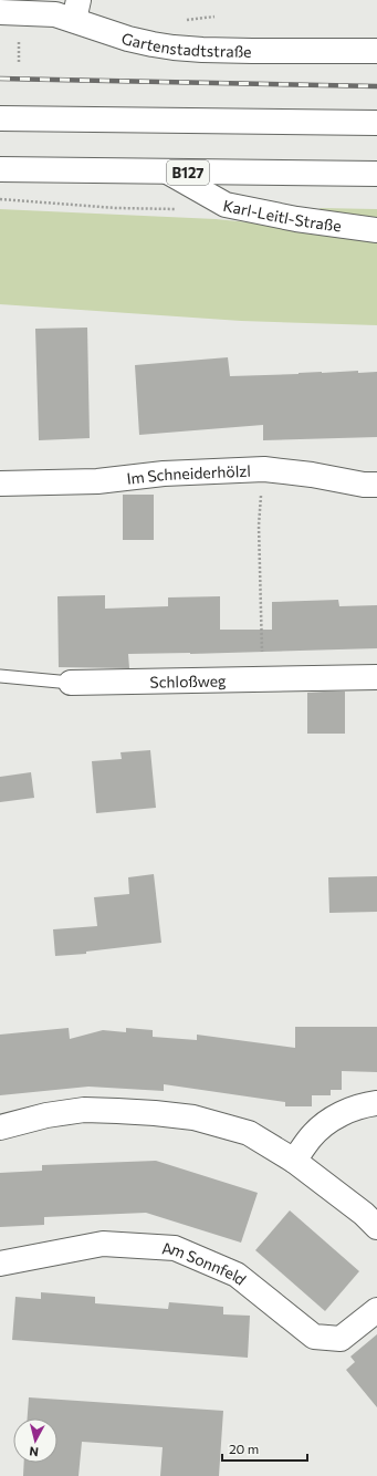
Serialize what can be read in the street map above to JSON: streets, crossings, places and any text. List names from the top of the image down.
{
  "streets": {
    "street": [
      "Gartenstadtstraße",
      "B127",
      "Karl-Leitl-Straße",
      "Im Schneiderhölzl",
      "Schloßweg",
      "Am Sonnfeld"
    ]
  },
  "crossings": [
    ["B127", "Karl-Leitl-Straße"]
  ],
  "scale_bar": "20 m",
  "north": "bottom"
}
